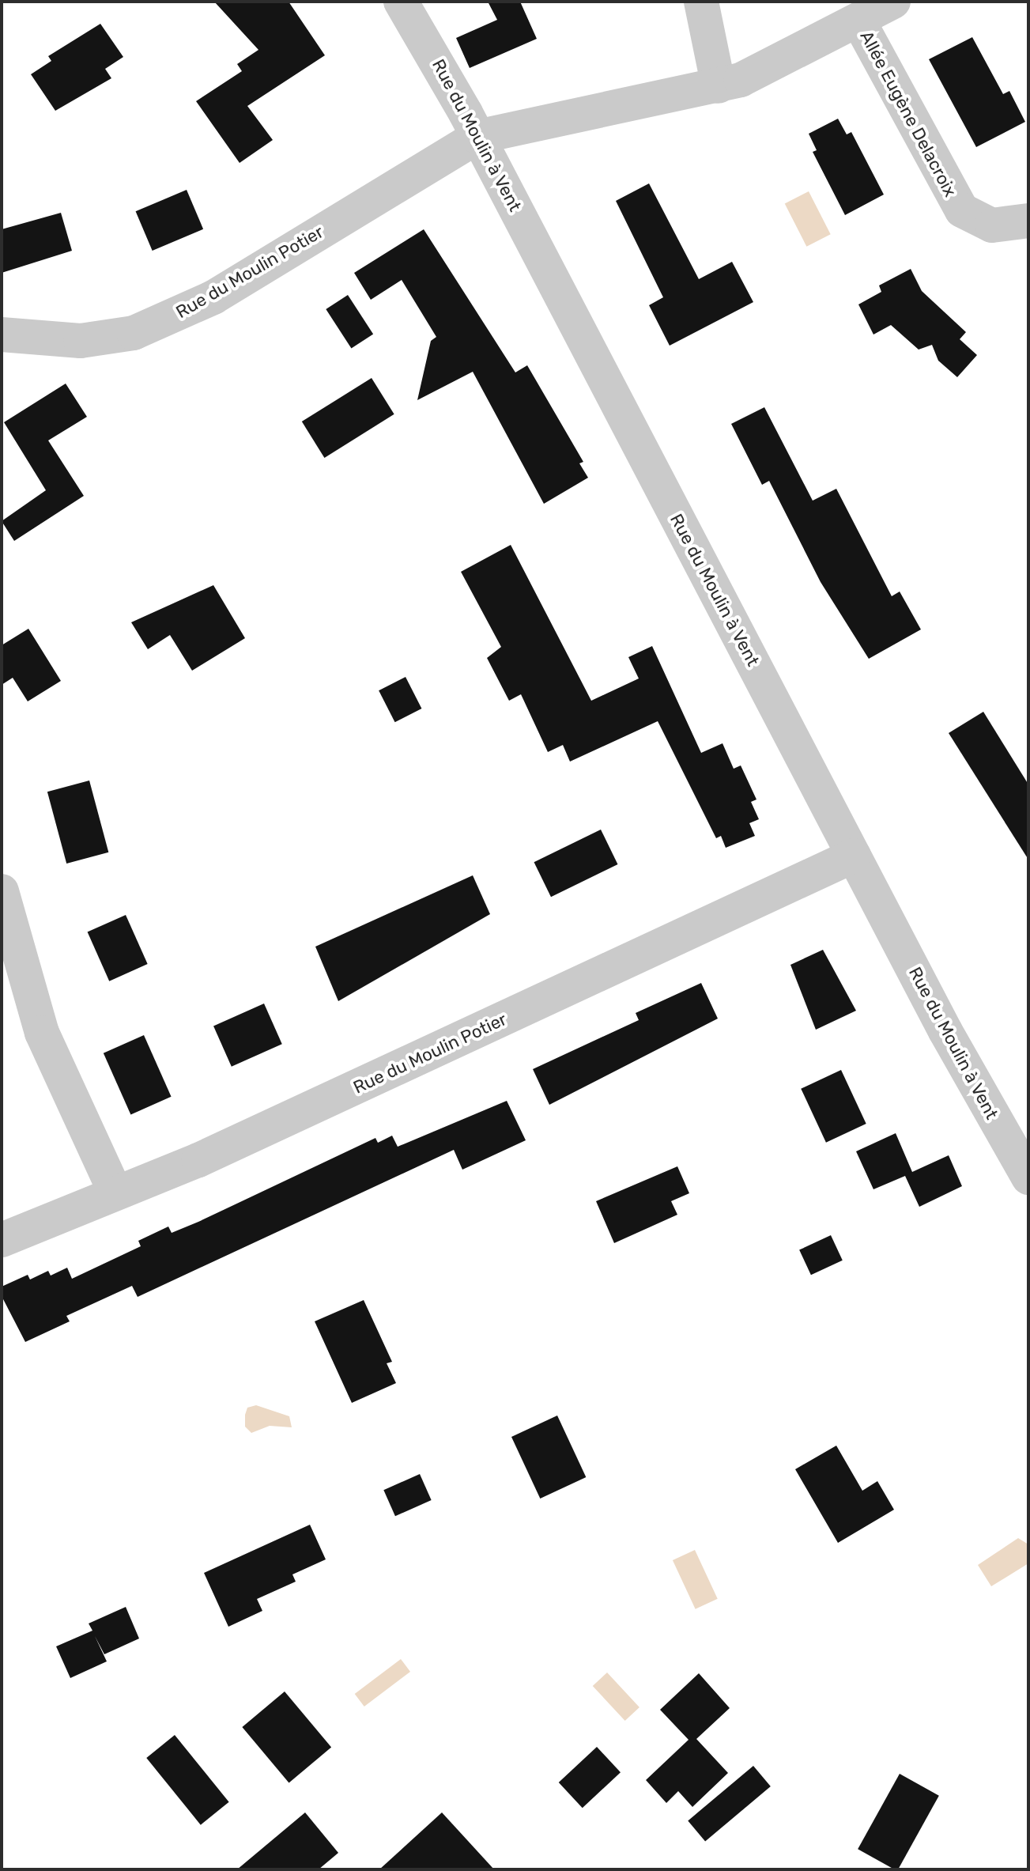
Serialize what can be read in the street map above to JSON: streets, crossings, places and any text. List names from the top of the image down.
{
  "streets": {
    "street": ["Allée Eugène Delacroix", "Rue du Moulin à Vent", "Rue du Moulin Potier"]
  },
  "crossings": [
    ["Allée Eugène Delacroix", "Rue du Moulin Potier"],
    ["Rue du Moulin à Vent", "Rue du Moulin Potier"]
  ]
}
